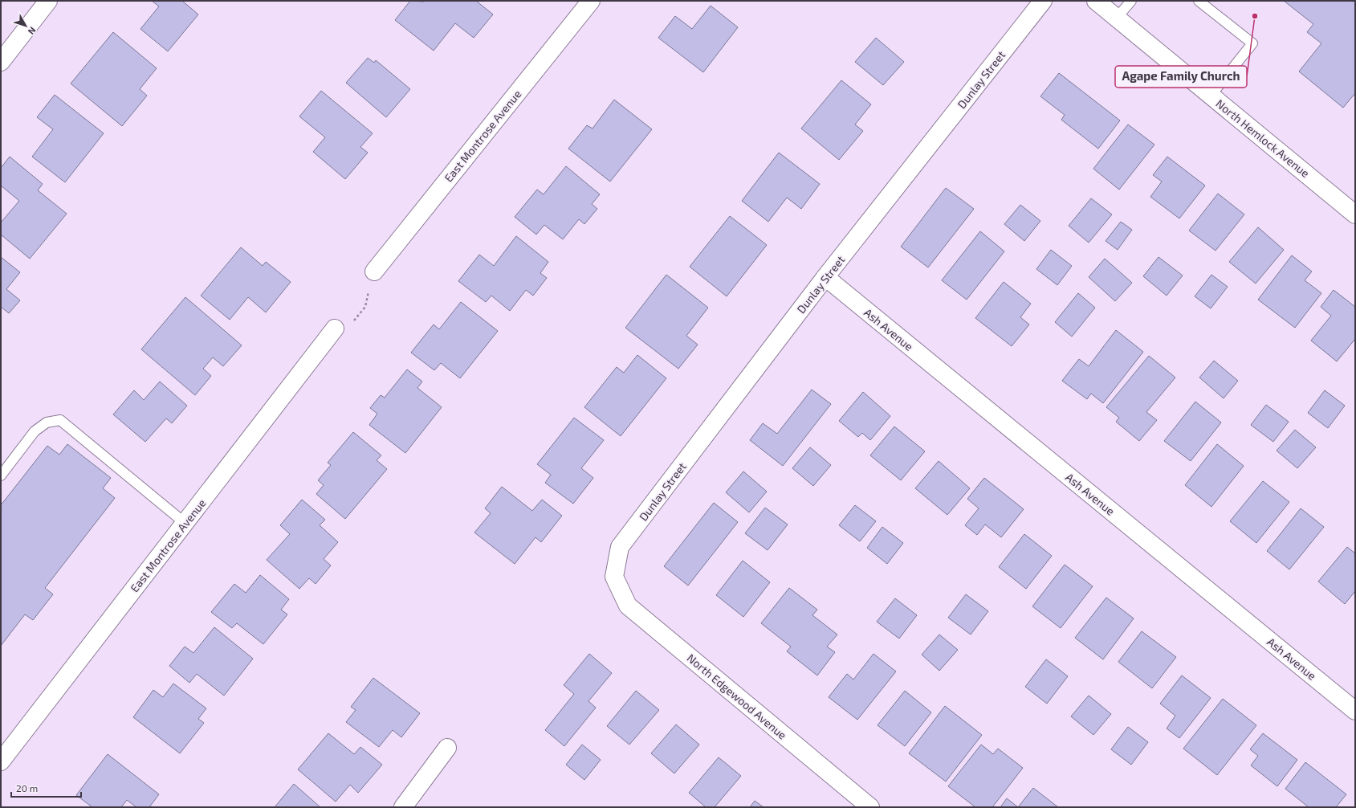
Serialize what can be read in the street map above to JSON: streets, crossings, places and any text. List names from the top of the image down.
{
  "streets": {
    "street": [
      "Dunlay Street",
      "East Montrose Avenue",
      "North Hemlock Avenue",
      "Ash Avenue",
      "North Edgewood Avenue"
    ]
  },
  "crossings": [
    ["Dunlay Street", "Ash Avenue"],
    ["Dunlay Street", "North Edgewood Avenue"]
  ],
  "places": ["Agape Family Church"],
  "scale_bar": "20 m",
  "north": "bottom right"
}
